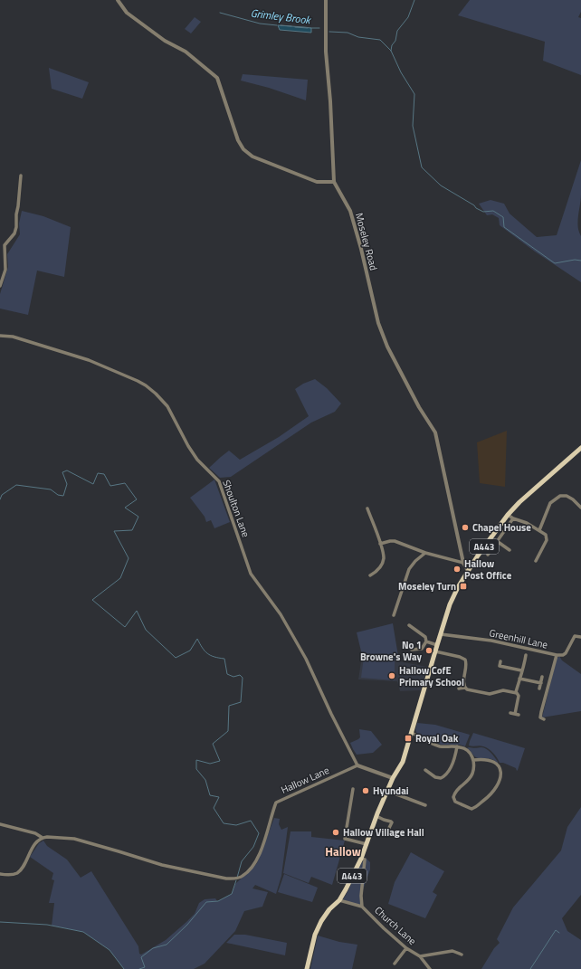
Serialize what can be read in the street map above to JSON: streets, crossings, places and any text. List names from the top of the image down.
{
  "streets": {
    "main road": ["A443"],
    "street": [
      "Moseley Road",
      "Shoulton Lane",
      "Greenhill Lane",
      "Hallow Lane",
      "Church Lane"
    ]
  },
  "crossings": [
    ["Moseley Road", "A443"],
    ["Shoulton Lane", "Hallow Lane"],
    ["A443", "Greenhill Lane"],
    ["A443", "Church Lane"]
  ],
  "districts": ["Hallow"],
  "water": ["Grimley Brook"],
  "places": {
    "other": [
      "Chapel House",
      "Hallow Post Office",
      "No 1 Browne's Way",
      "Hallow CofE Primary School",
      "Hyundai",
      "Hallow Village Hall"
    ],
    "transit": ["Moseley Turn", "Royal Oak"]
  }
}
